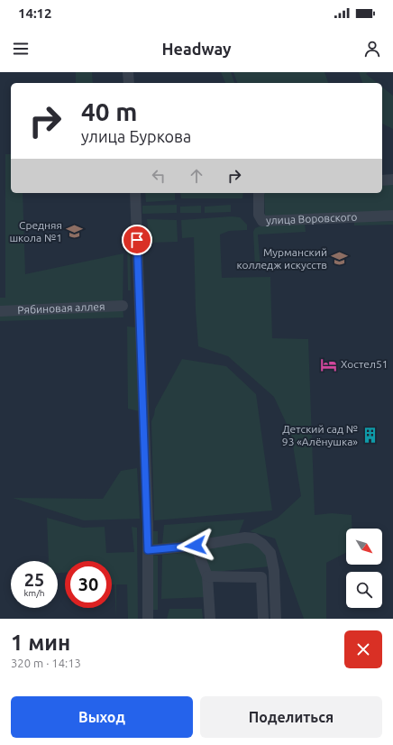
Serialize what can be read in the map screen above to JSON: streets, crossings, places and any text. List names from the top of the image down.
{
  "streets": {
    "street": ["улица Воровского", "Рябиновая аллея"]
  },
  "places": {
    "school or university": ["Средняя школа №1", "Мурманский колледж искусств"],
    "hotel": ["Хостел51"],
    "building": ["Детский сад № 93 «Алёнушка»"]
  },
  "north": "bottom right",
  "page": {
    "status": "14:12",
    "header": "Headway",
    "turn": ["40 m", "улица Буркова"],
    "speed": "25 km/h",
    "limit": "30",
    "heading": ["1 мин", "320 m · 14:13"],
    "buttons": ["Выход", "Поделиться"]
  }
}
